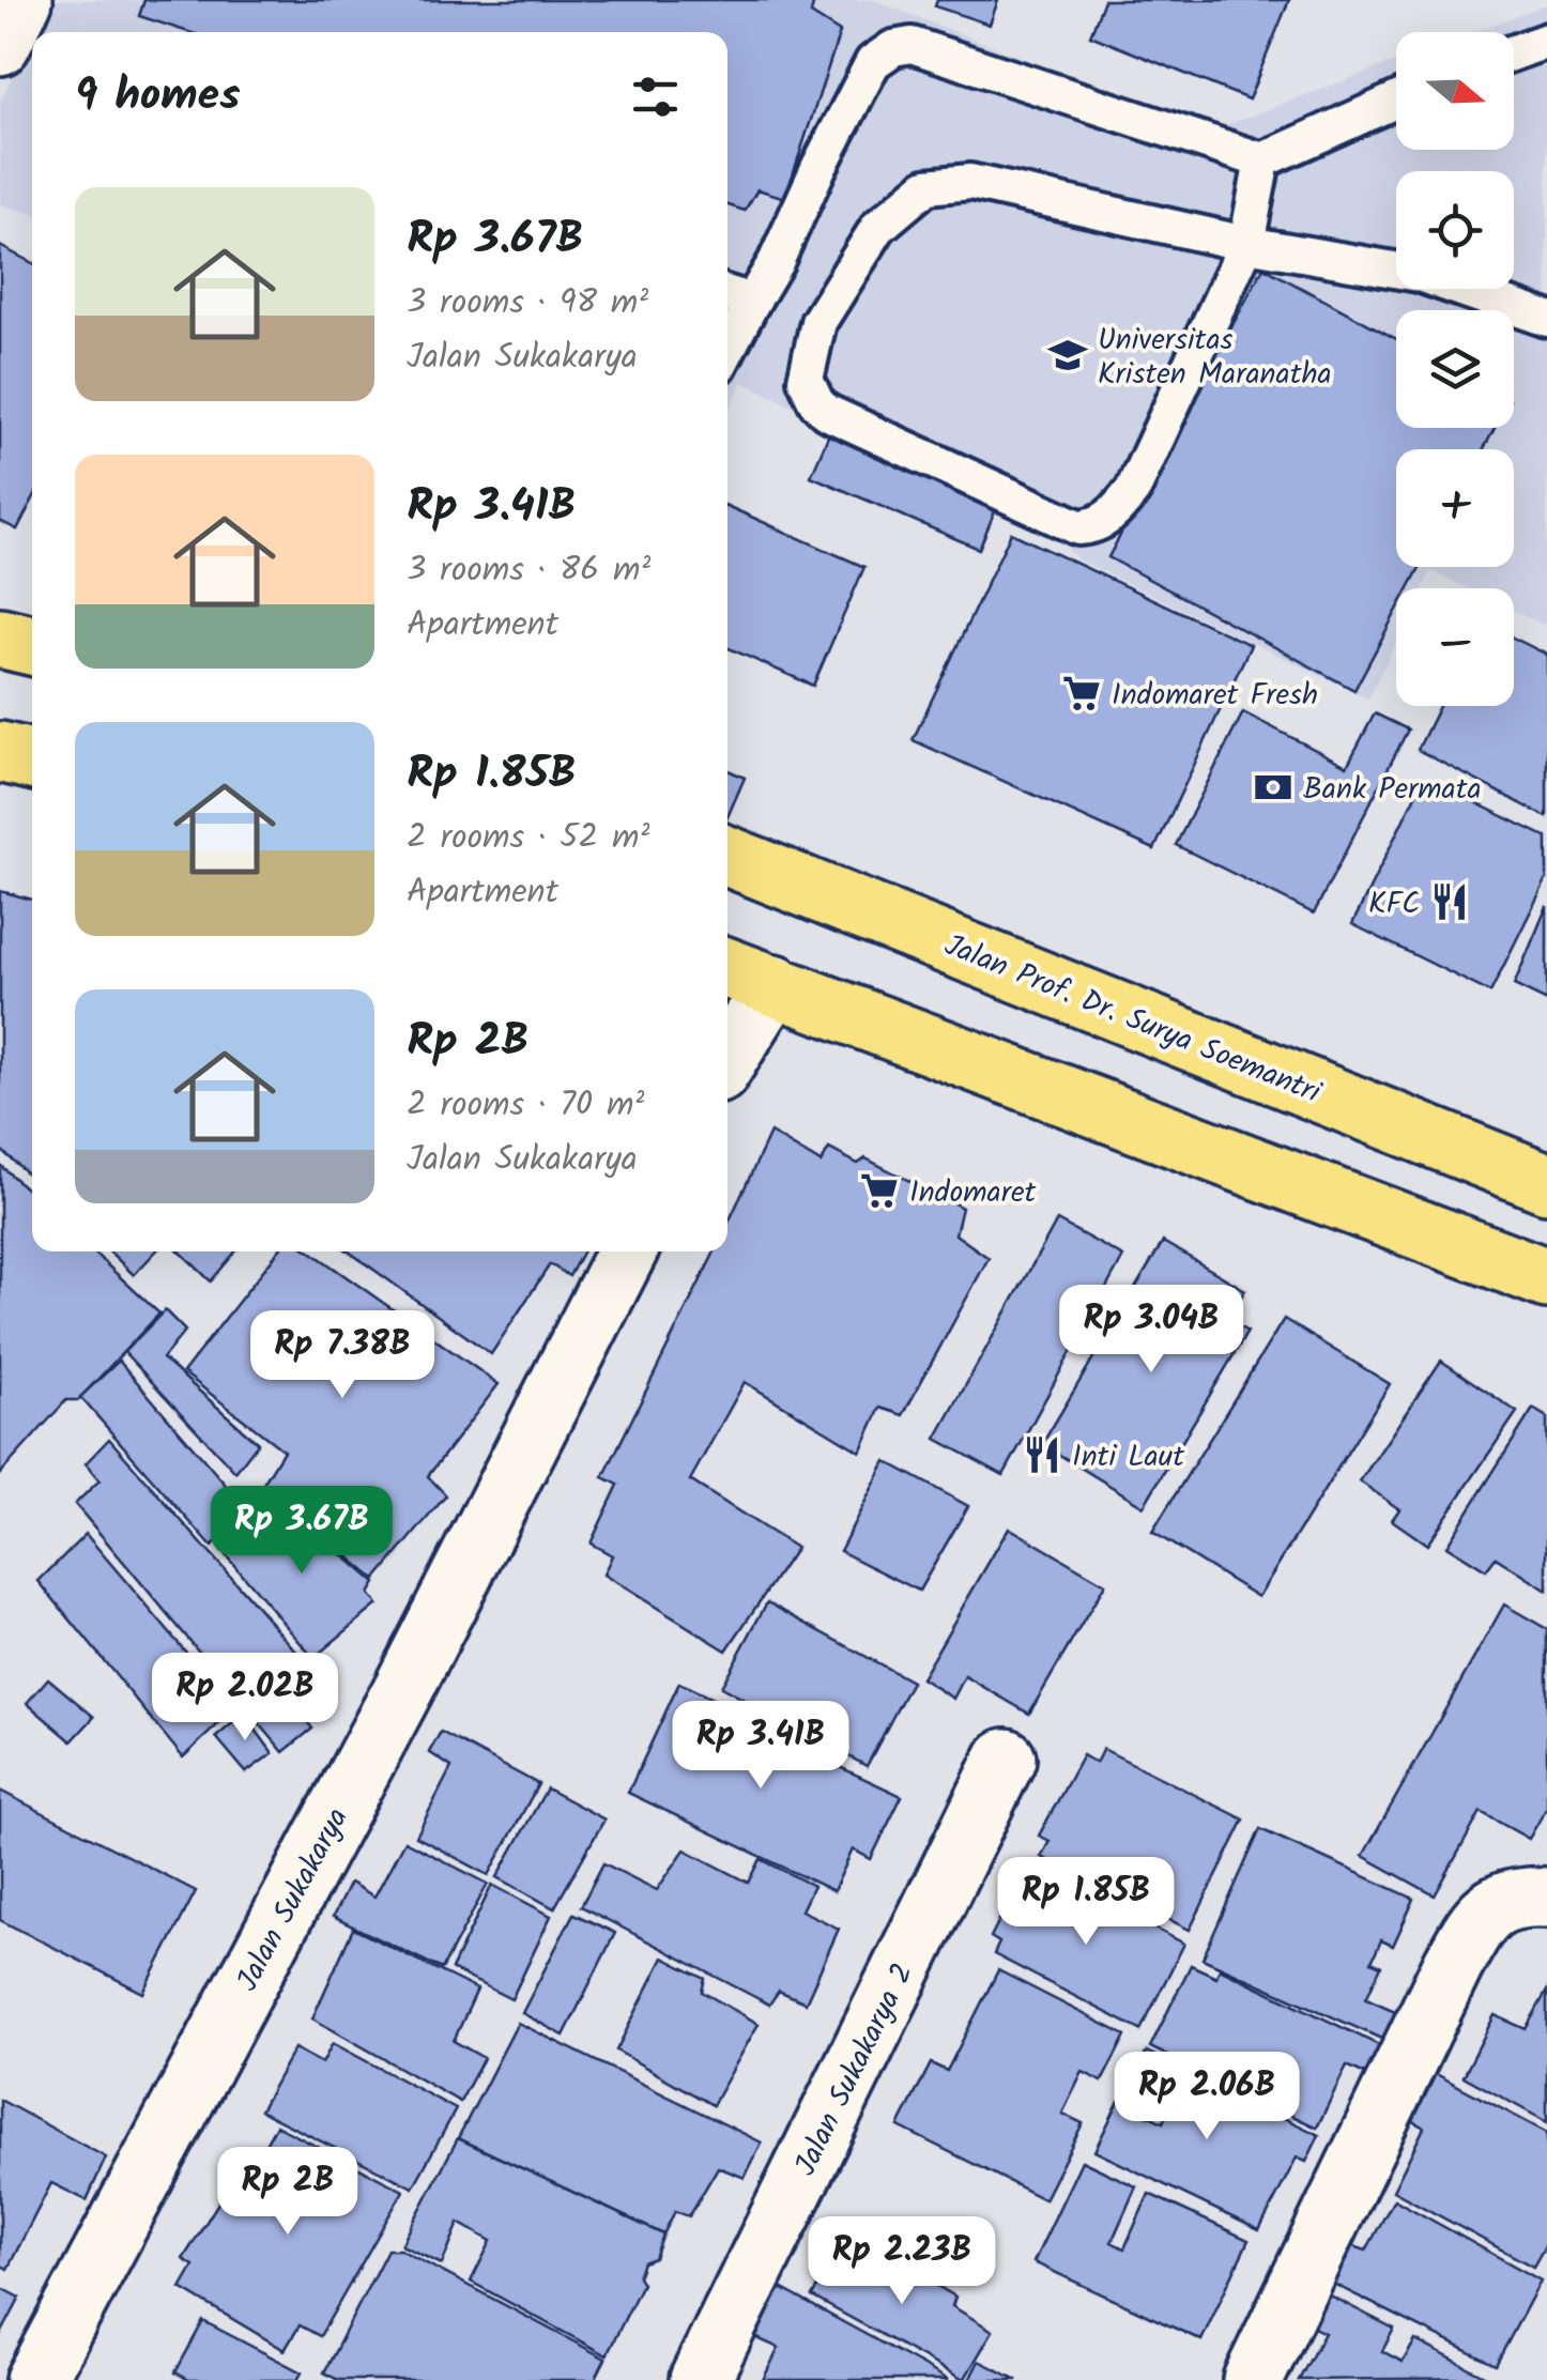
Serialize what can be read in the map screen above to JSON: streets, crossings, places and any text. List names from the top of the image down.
{
  "streets": {
    "main road": ["Jalan Prof. Dr. Surya Soemantri"],
    "street": ["Jalan Sukakarya", "Jalan Sukakarya 2"]
  },
  "places": {
    "school or university": ["Universitas Kristen Maranatha"],
    "supermarket": ["Indomaret Fresh", "Indomaret"],
    "bank": ["Bank Permata"],
    "restaurant": ["KFC", "Inti Laut"]
  },
  "north": "right",
  "page": {
    "map_buttons": ["+", "−"],
    "heading": "9 homes",
    "list": [
      {
        "name": "Rp 3.67B",
        "note": "3 rooms · 98 m² · Jalan Sukakarya"
      },
      {
        "name": "Rp 3.41B",
        "note": "3 rooms · 86 m² · Apartment"
      },
      {
        "name": "Rp 1.85B",
        "note": "2 rooms · 52 m² · Apartment"
      },
      {
        "name": "Rp 2B",
        "note": "2 rooms · 70 m² · Jalan Sukakarya"
      }
    ],
    "price": [
      "Rp 3.04B",
      "Rp 7.38B",
      "Rp 3.67B",
      "Rp 2.02B",
      "Rp 3.41B",
      "Rp 1.85B",
      "Rp 2.06B",
      "Rp 2B",
      "Rp 2.23B"
    ]
  }
}
